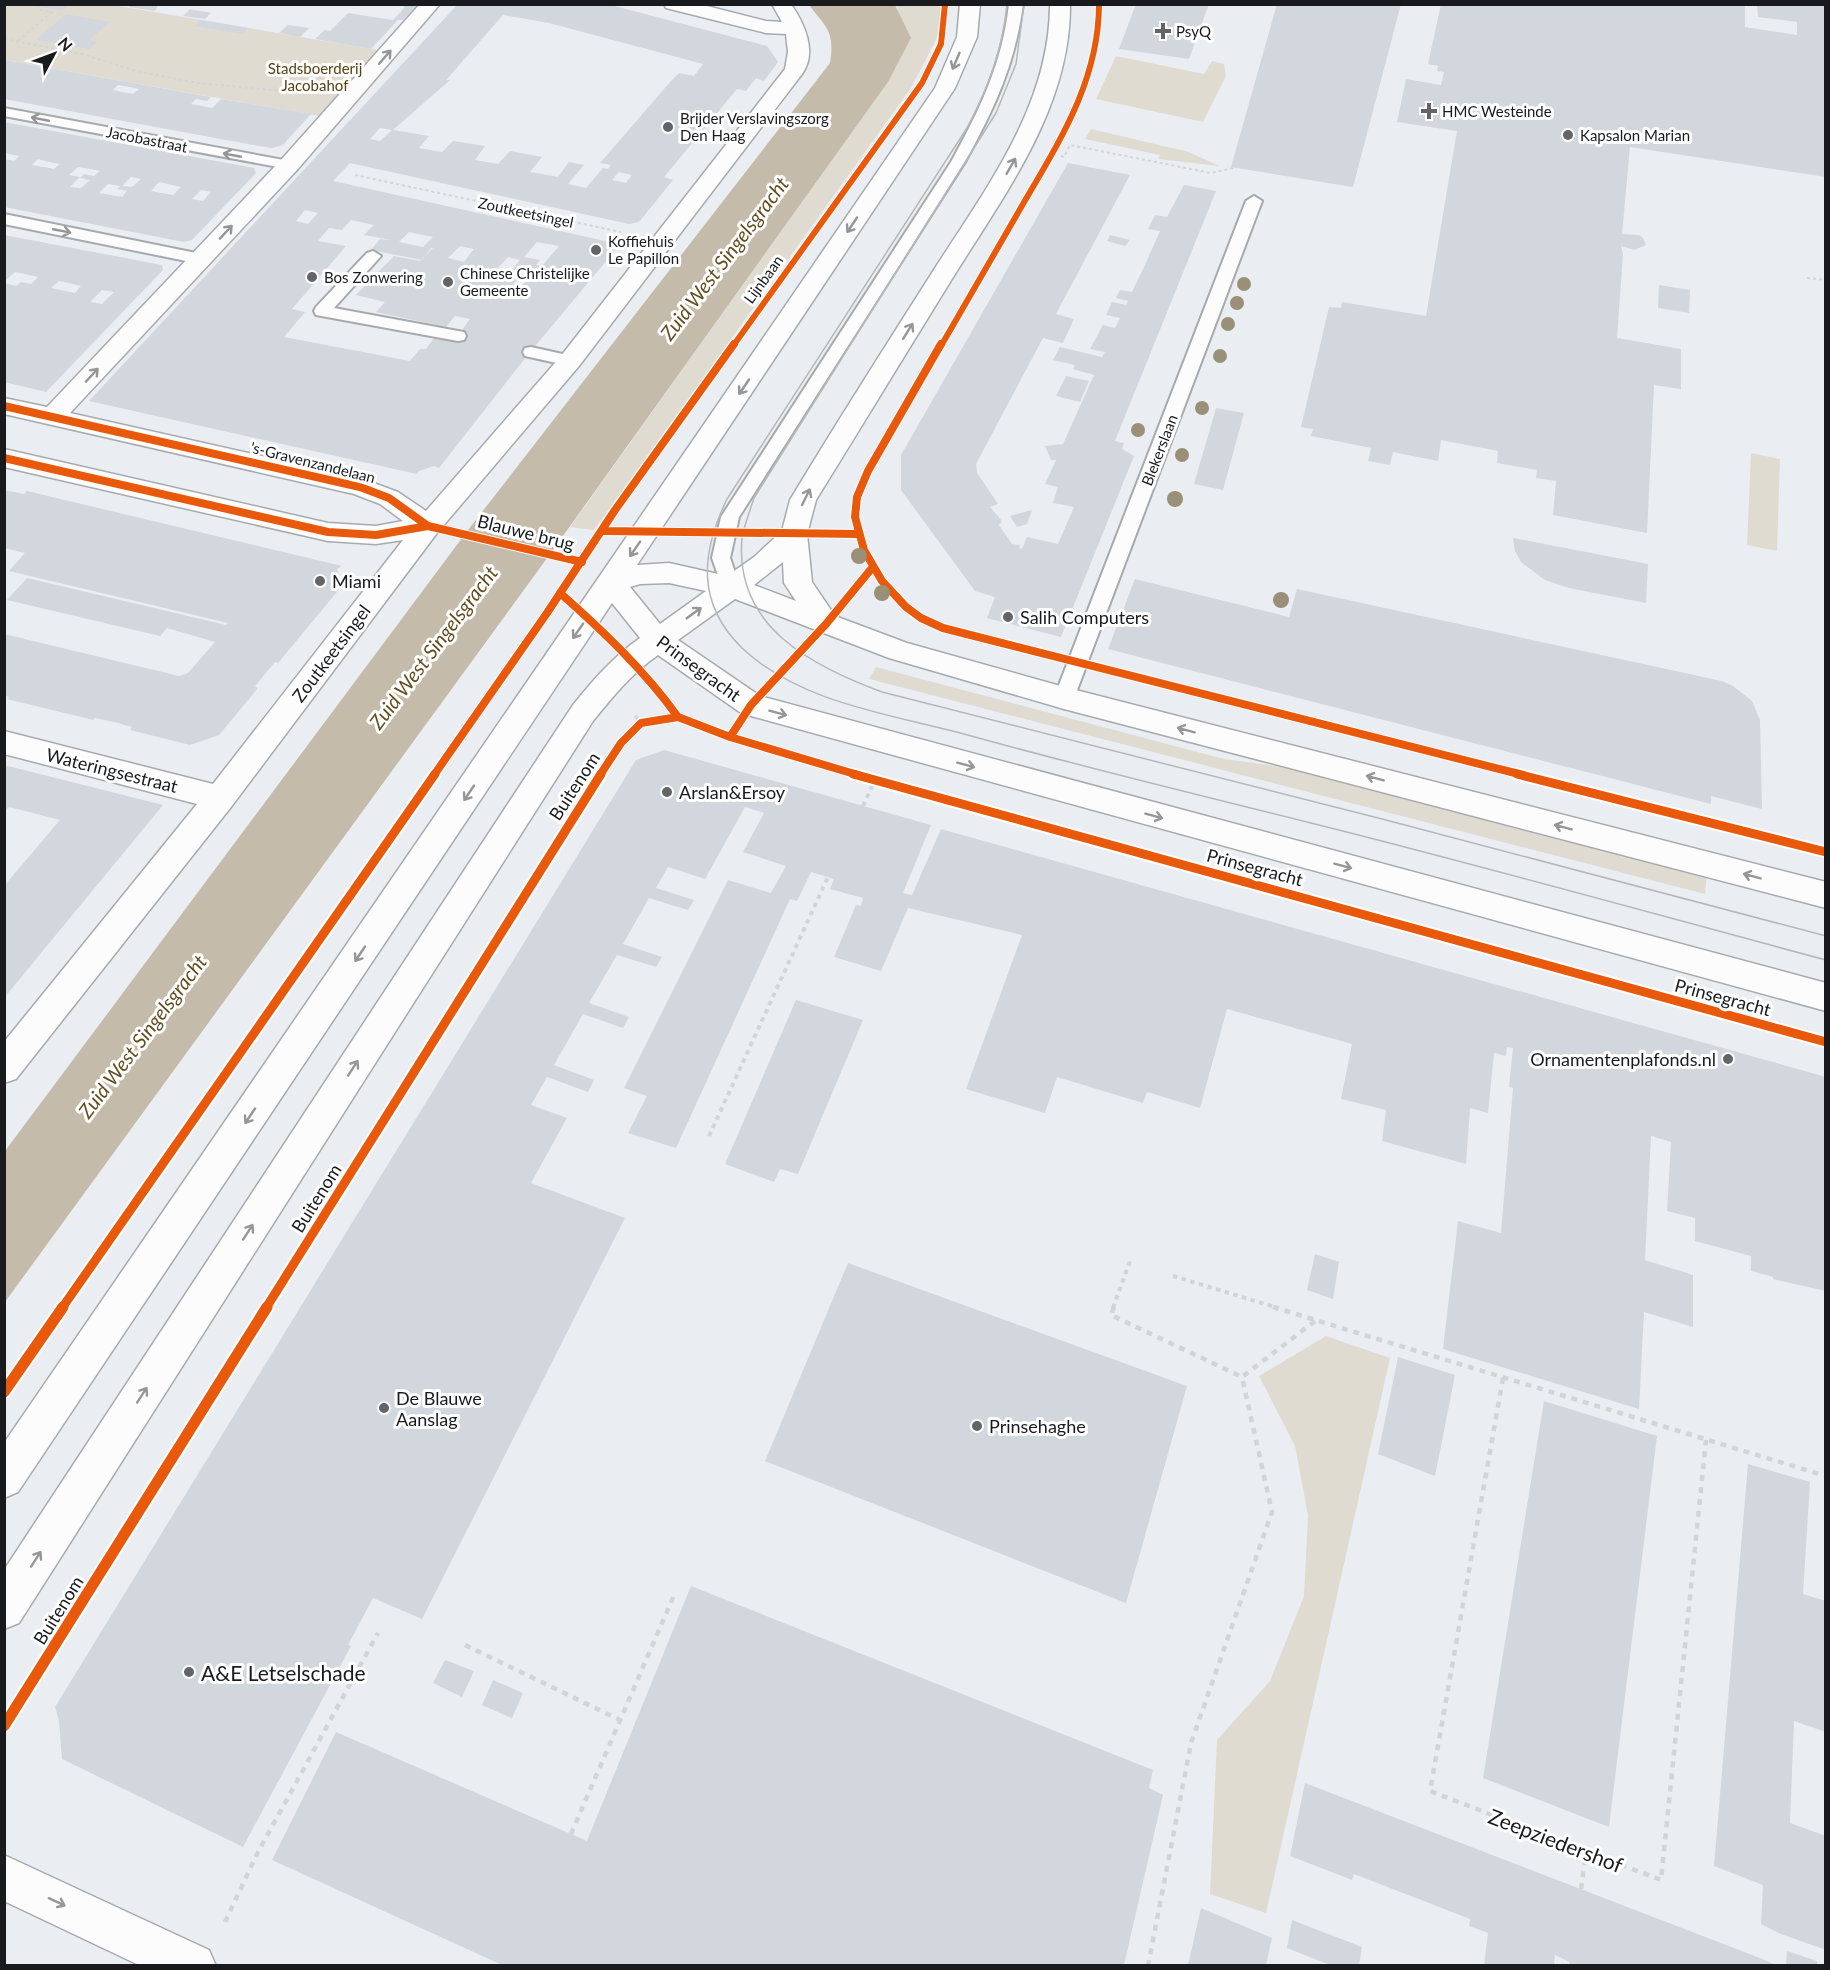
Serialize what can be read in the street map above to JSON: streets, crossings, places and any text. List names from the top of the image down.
{
  "streets": {
    "street": [
      "Zoutkeetsingel",
      "'s-Gravenzandelaan",
      "Prinsegracht",
      "Wateringsestraat",
      "Buitenom"
    ],
    "lane": ["Jacobastraat", "Blekerslaan"],
    "path": ["Zeepziedershof"],
    "cycle path": ["Lijnbaan", "Blauwe brug"]
  },
  "crossings": [
    ["Zoutkeetsingel", "'s-Gravenzandelaan"],
    ["Zoutkeetsingel", "Wateringsestraat"],
    ["Prinsegracht", "Buitenom"]
  ],
  "water": ["Zuid West Singelsgracht"],
  "parks": ["Stadsboerderij Jacobahof"],
  "places": {
    "health": ["PsyQ", "HMC Westeinde"],
    "other": [
      "Brijder Verslavingszorg Den Haag",
      "Kapsalon Marian",
      "Koffiehuis Le Papillon",
      "Bos Zonwering",
      "Chinese Christelijke Gemeente",
      "Miami",
      "Salih Computers",
      "Arslan&Ersoy",
      "Ornamentenplafonds.nl",
      "De Blauwe Aanslag",
      "Prinsehaghe",
      "A&E Letselschade"
    ]
  },
  "north": "top right"
}
